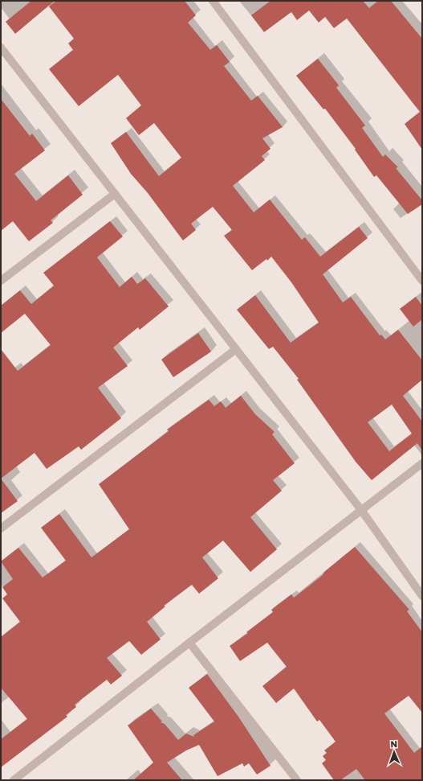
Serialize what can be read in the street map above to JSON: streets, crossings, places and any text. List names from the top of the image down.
{
  "north": "top"
}
